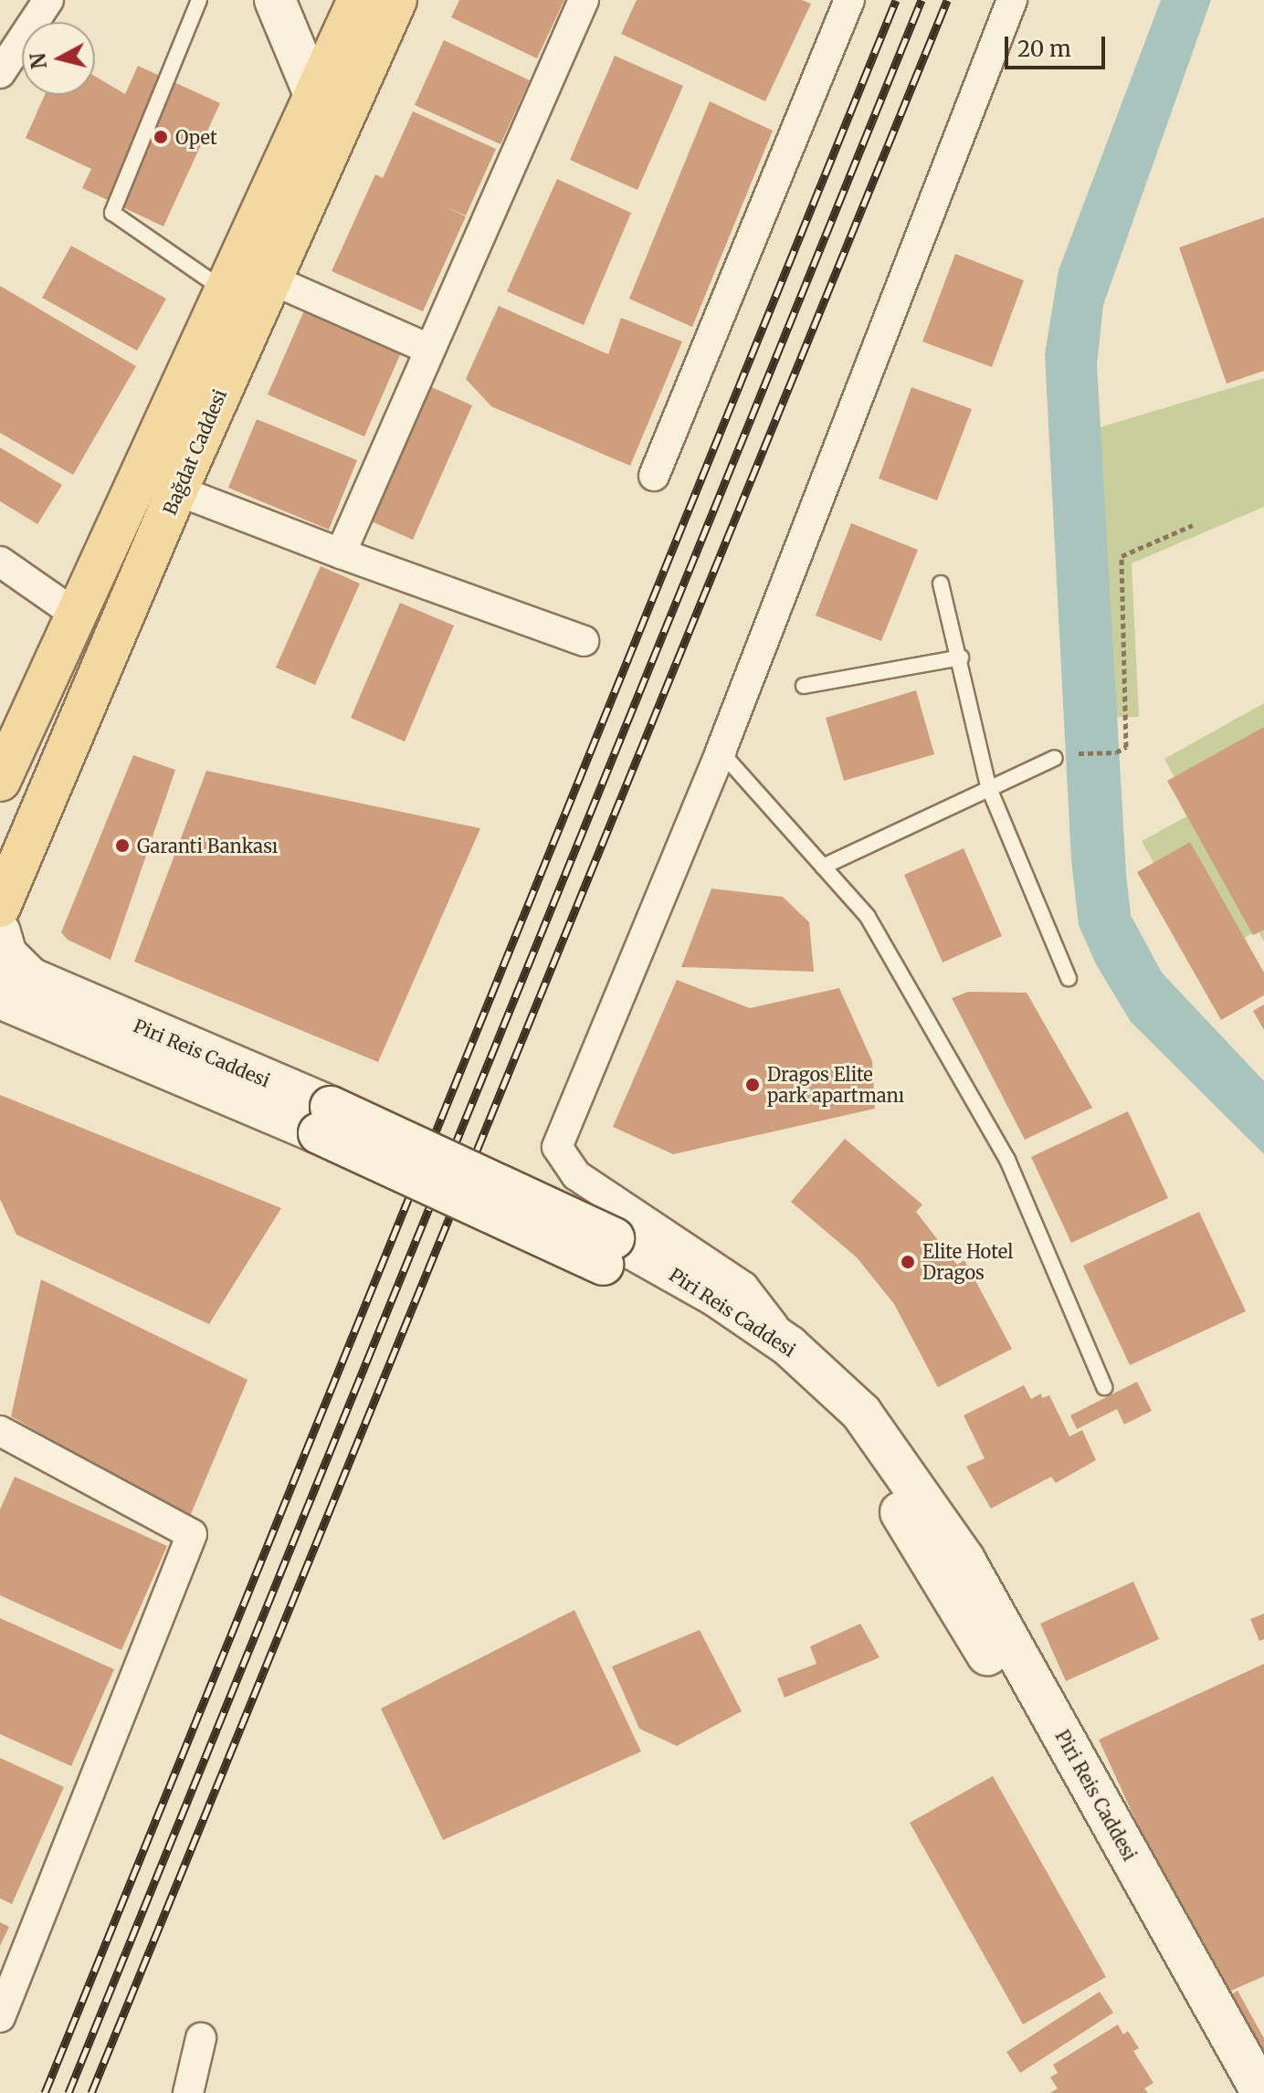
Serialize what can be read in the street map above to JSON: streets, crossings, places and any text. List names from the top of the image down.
{
  "streets": {
    "main road": ["Bağdat Caddesi", "Piri Reis Caddesi"]
  },
  "places": [
    "Opet",
    "Garanti Bankası",
    "Dragos Elite park apartmanı",
    "Elite Hotel Dragos"
  ],
  "scale_bar": "20 m",
  "north": "left"
}
